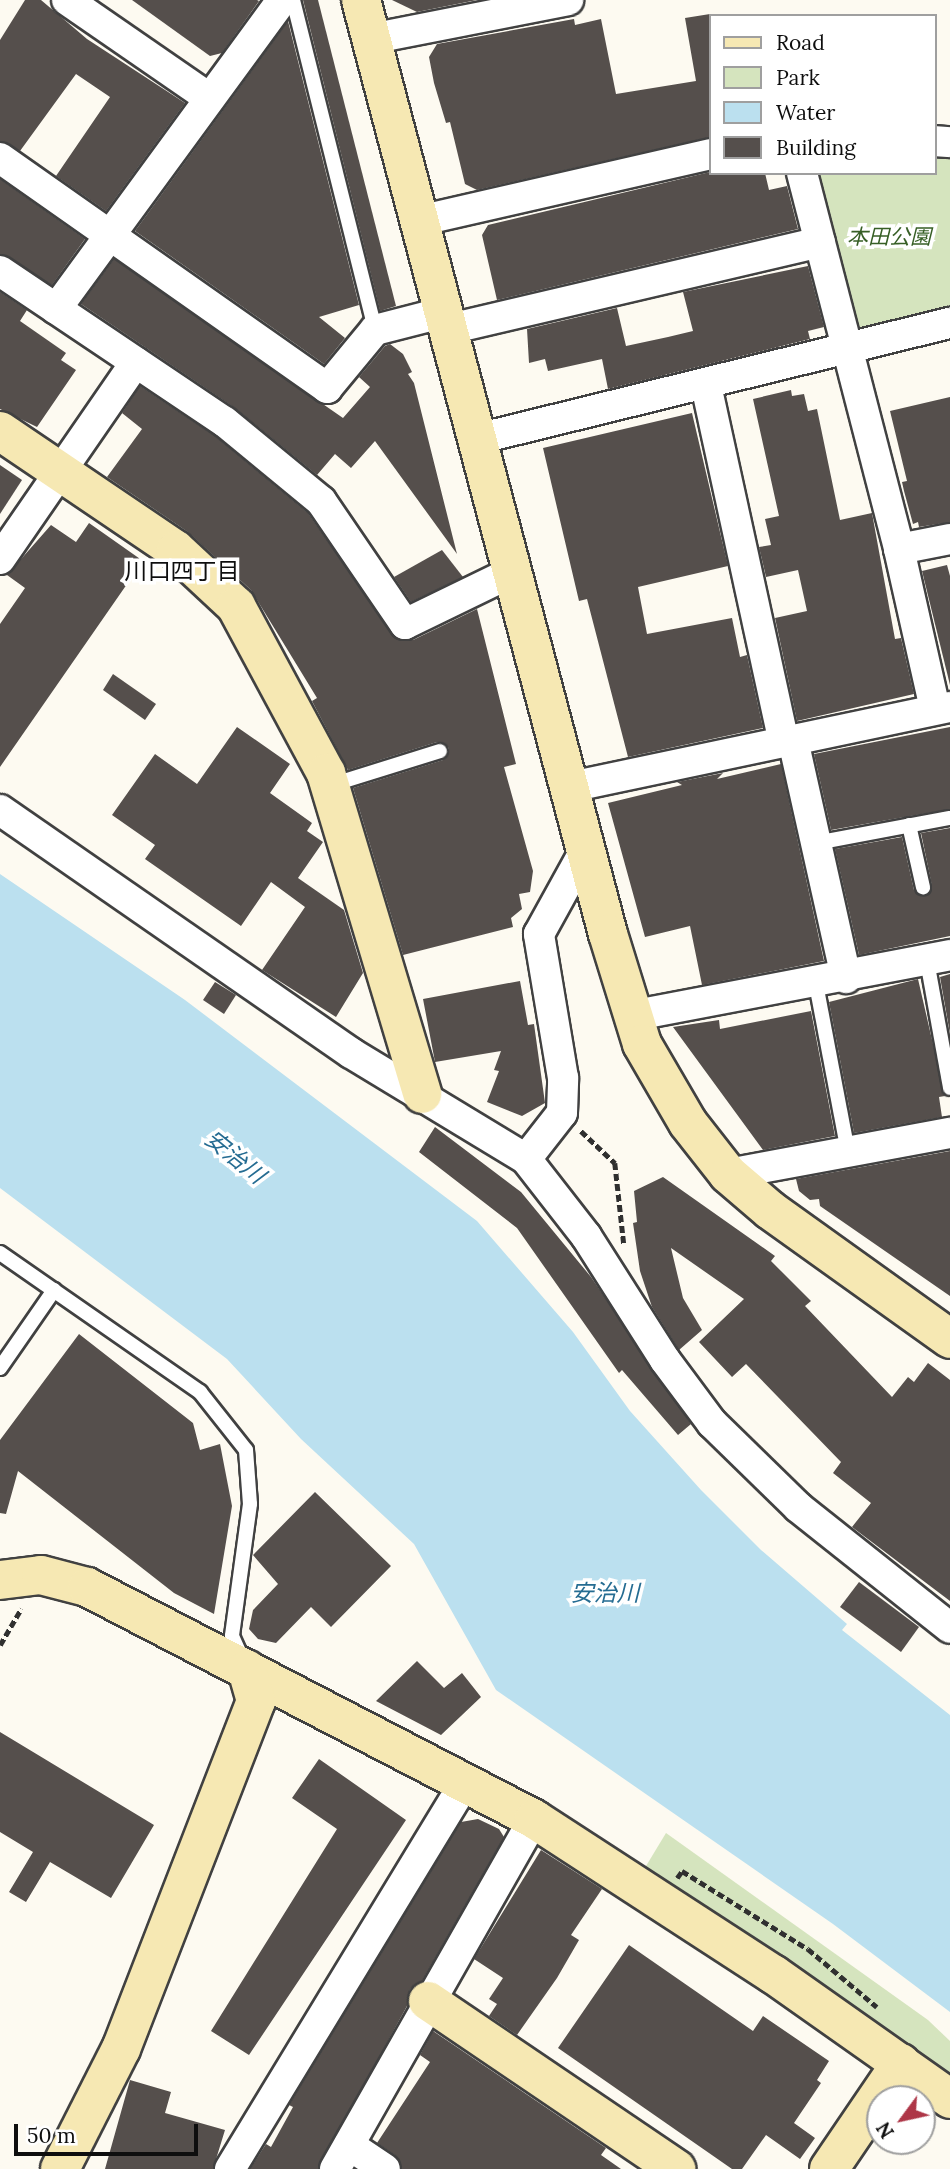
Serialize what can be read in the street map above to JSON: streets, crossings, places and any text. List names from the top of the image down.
{
  "districts": ["川口四丁目"],
  "water": ["安治川"],
  "parks": ["本田公園"],
  "legend": [
    "Road",
    "Park",
    "Water",
    "Building"
  ],
  "scale_bar": "50 m",
  "north": "bottom left"
}
